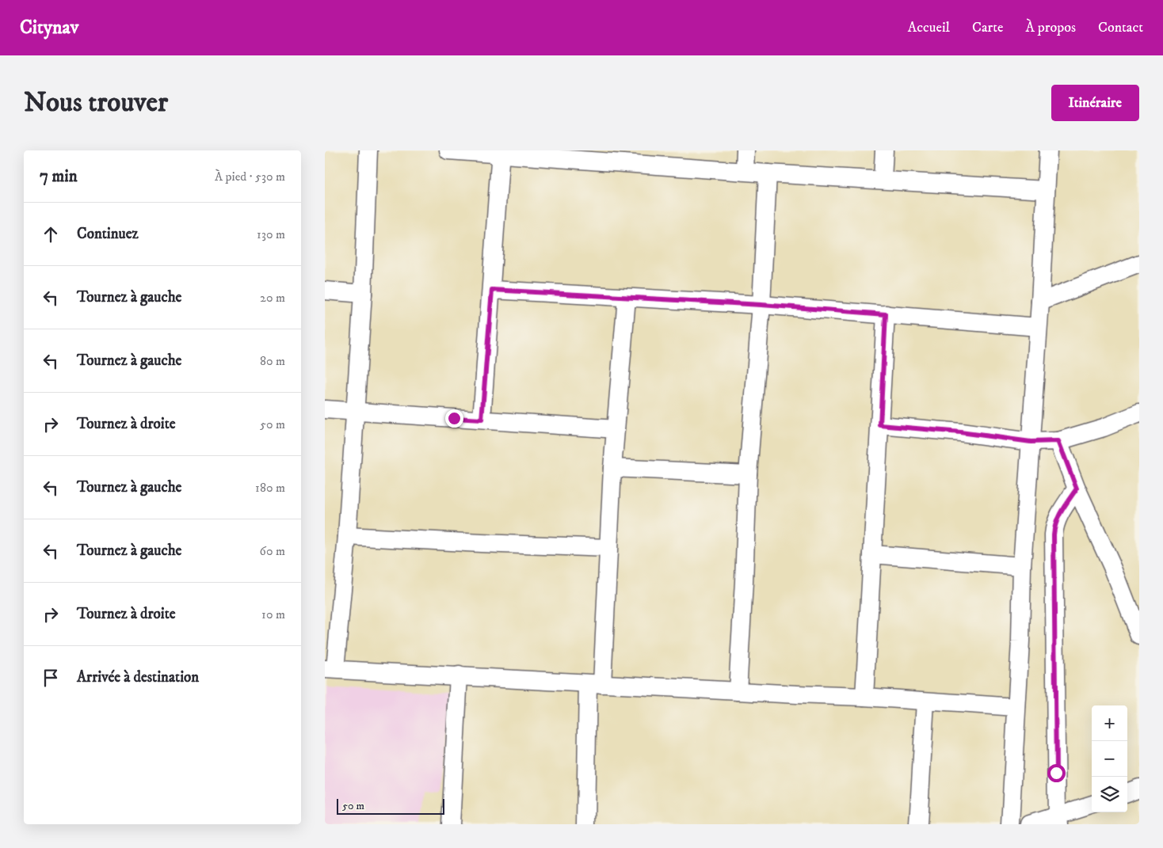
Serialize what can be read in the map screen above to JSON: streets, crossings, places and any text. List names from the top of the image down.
{
  "scale_bar": "50 m",
  "page": {
    "header": "Citynav",
    "nav": [
      "Accueil",
      "Carte",
      "À propos",
      "Contact"
    ],
    "buttons": "Itinéraire",
    "title": "Nous trouver",
    "heading": ["7 min", "À pied · 530 m"],
    "list": [
      ["Continuez", "130 m"],
      ["Tournez à gauche", "20 m"],
      ["Tournez à gauche", "80 m"],
      ["Tournez à droite", "50 m"],
      ["Tournez à gauche", "180 m"],
      ["Tournez à gauche", "60 m"],
      ["Tournez à droite", "10 m"],
      "Arrivée à destination"
    ],
    "map_buttons": ["+", "−"],
    "scale": "50 m"
  }
}
